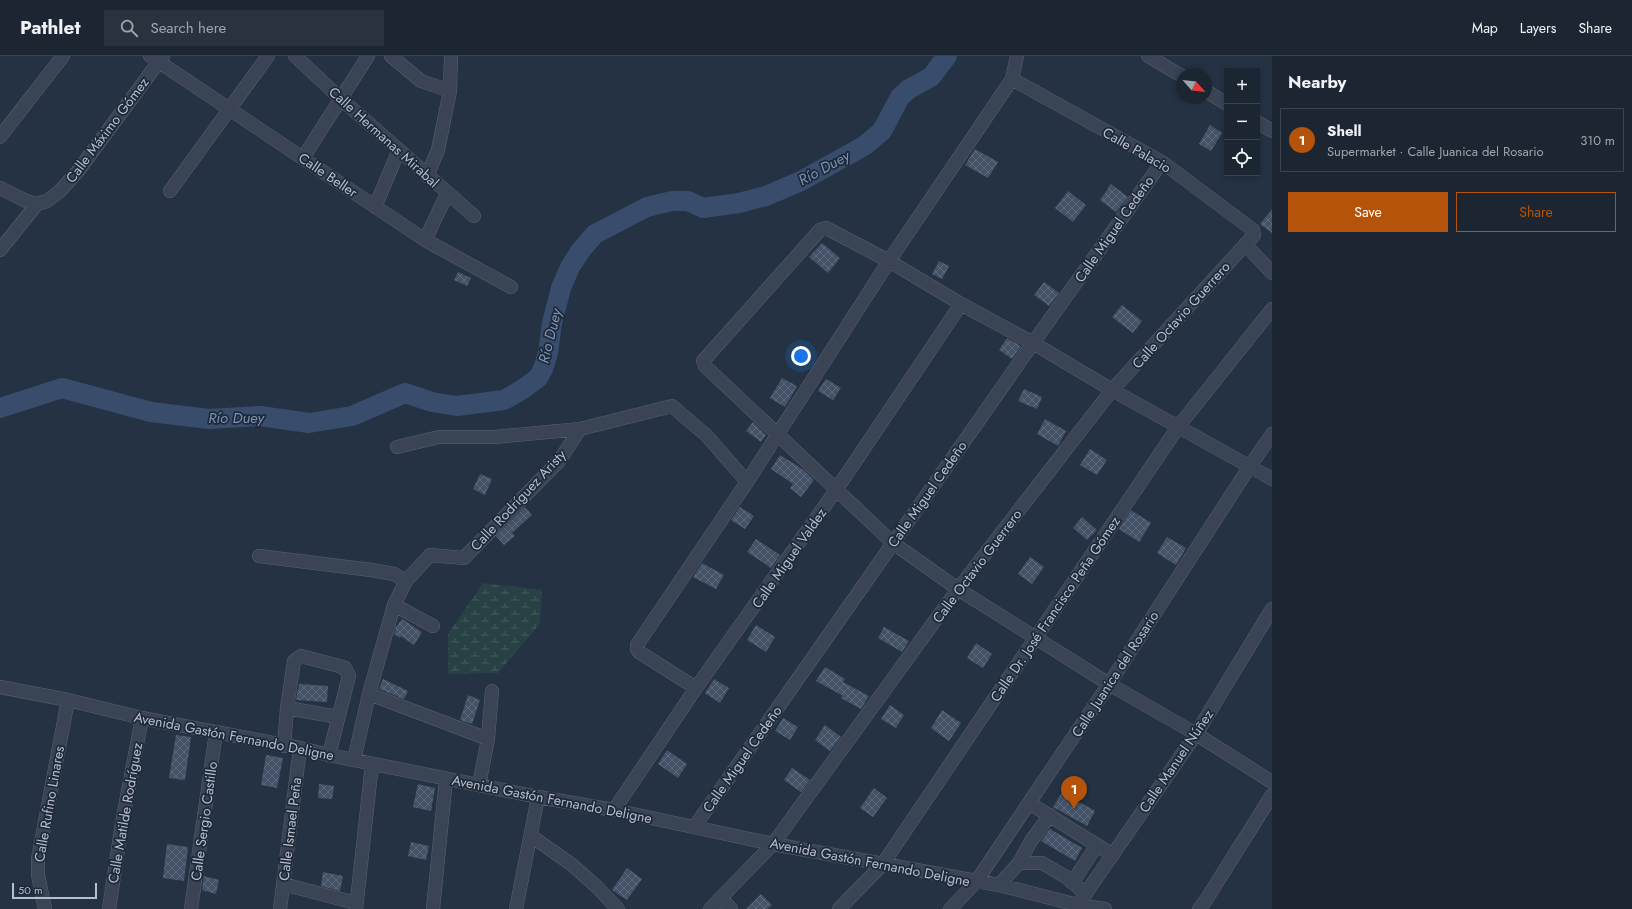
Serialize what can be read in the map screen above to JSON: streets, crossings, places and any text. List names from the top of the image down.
{
  "streets": {
    "street": [
      "Calle Máximo Gómez",
      "Calle Hermanas Mirabal",
      "Calle Palacio",
      "Calle Beller",
      "Calle Miguel Cedeño",
      "Calle Octavio Guerrero",
      "Calle Rodríguez Aristy",
      "Calle Miguel Valdez",
      "Calle Dr. José Francisco Peña Gómez",
      "Calle Juanica del Rosario",
      "Avenida Gastón Fernando Deligne",
      "Calle Manuel Núñez",
      "Calle Rufino Linares",
      "Calle Matilde Rodríguez",
      "Calle Sergio Castillo",
      "Calle Ismael Peña"
    ]
  },
  "crossings": [
    ["Calle Máximo Gómez", "Calle Beller"],
    ["Calle Palacio", "Calle Miguel Cedeño"],
    ["Calle Palacio", "Calle Octavio Guerrero"],
    ["Calle Miguel Cedeño", "Avenida Gastón Fernando Deligne"],
    ["Calle Octavio Guerrero", "Avenida Gastón Fernando Deligne"],
    ["Calle Rodríguez Aristy", "Avenida Gastón Fernando Deligne"],
    ["Calle Miguel Valdez", "Avenida Gastón Fernando Deligne"],
    ["Calle Dr. José Francisco Peña Gómez", "Avenida Gastón Fernando Deligne"],
    ["Calle Juanica del Rosario", "Avenida Gastón Fernando Deligne"],
    ["Avenida Gastón Fernando Deligne", "Calle Manuel Núñez"],
    ["Avenida Gastón Fernando Deligne", "Calle Rufino Linares"],
    ["Avenida Gastón Fernando Deligne", "Calle Matilde Rodríguez"],
    ["Avenida Gastón Fernando Deligne", "Calle Sergio Castillo"],
    ["Avenida Gastón Fernando Deligne", "Calle Ismael Peña"]
  ],
  "water": ["Río Duey"],
  "scale_bar": "50 m",
  "north": "bottom right",
  "page": {
    "header": "Pathlet",
    "search": "Search here",
    "nav": ["Map", "Layers", "Share"],
    "heading": "Nearby",
    "map_buttons": ["+", "−"],
    "list": [
      {
        "mark": "1",
        "name": "Shell",
        "note": "Supermarket · Calle Juanica del Rosario",
        "value": "310 m"
      }
    ],
    "buttons": ["Save", "Share"],
    "pins": "1",
    "scale": "50 m"
  }
}
